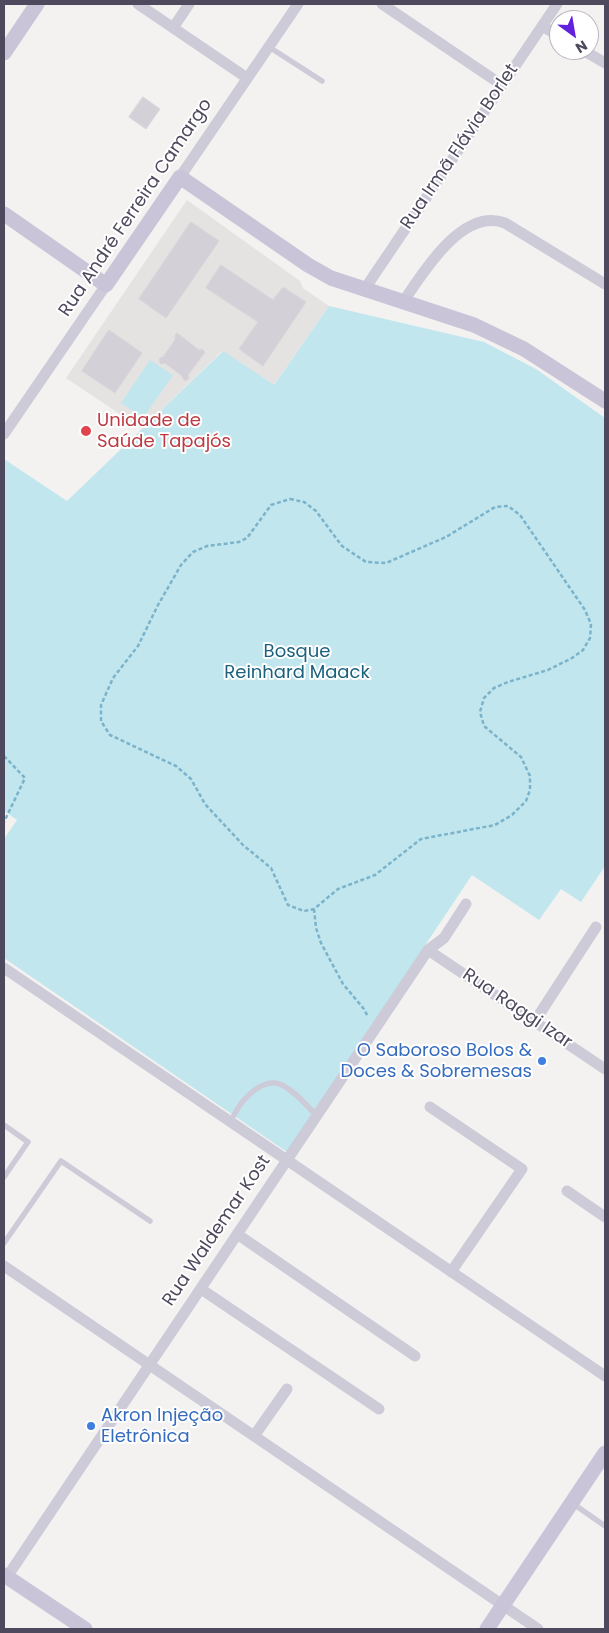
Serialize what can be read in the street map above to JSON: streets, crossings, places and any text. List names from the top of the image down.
{
  "streets": {
    "street": [
      "Rua Irmã Flávia Borlet",
      "Rua André Ferreira Camargo",
      "Rua Raggi Izar",
      "Rua Waldemar Kost"
    ]
  },
  "crossings": [
    ["Rua Raggi Izar", "Rua Waldemar Kost"]
  ],
  "parks": ["Bosque Reinhard Maack"],
  "places": ["Unidade de Saúde Tapajós", "O Saboroso Bolos & Doces & Sobremesas", "Akron Injeção Eletrônica"],
  "north": "bottom right"
}
